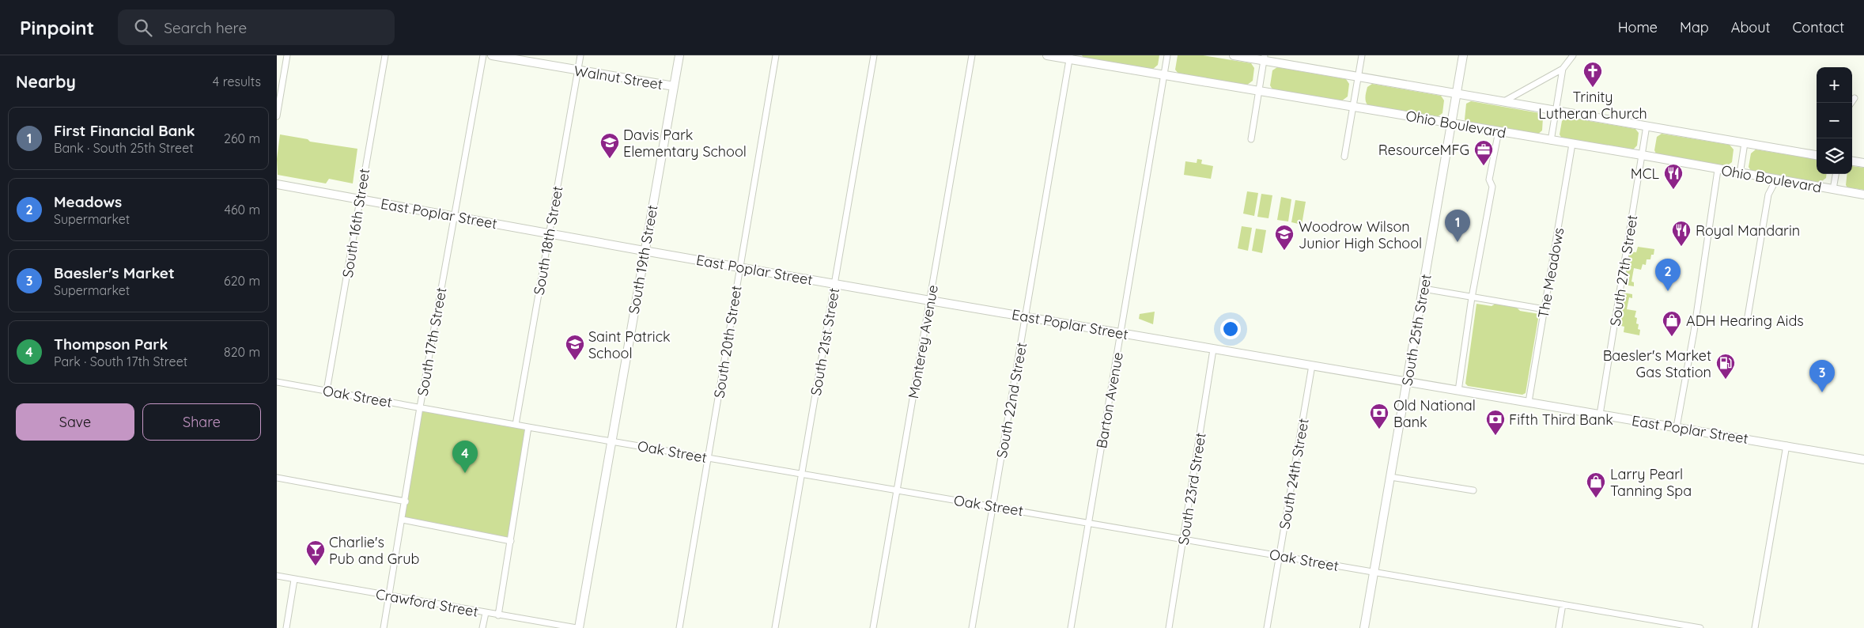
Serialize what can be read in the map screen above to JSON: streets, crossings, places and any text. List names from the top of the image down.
{
  "streets": {
    "street": [
      "Walnut Street",
      "Ohio Boulevard",
      "East Poplar Street",
      "South 16th Street",
      "South 18th Street",
      "South 19th Street",
      "South 27th Street",
      "The Meadows",
      "South 25th Street",
      "South 17th Street",
      "South 20th Street",
      "South 21st Street",
      "Monterey Avenue",
      "Oak Street",
      "South 22nd Street",
      "Barton Avenue",
      "South 24th Street",
      "South 23rd Street",
      "Crawford Street"
    ]
  },
  "crossings": [
    ["Walnut Street", "South 18th Street"],
    ["Walnut Street", "South 19th Street"],
    ["Ohio Boulevard", "South 27th Street"],
    ["Ohio Boulevard", "The Meadows"],
    ["Ohio Boulevard", "South 25th Street"],
    ["Ohio Boulevard", "South 22nd Street"],
    ["Ohio Boulevard", "Barton Avenue"],
    ["East Poplar Street", "South 16th Street"],
    ["East Poplar Street", "South 18th Street"],
    ["East Poplar Street", "South 19th Street"],
    ["East Poplar Street", "South 27th Street"],
    ["East Poplar Street", "The Meadows"],
    ["East Poplar Street", "South 25th Street"],
    ["East Poplar Street", "South 17th Street"],
    ["East Poplar Street", "South 20th Street"],
    ["East Poplar Street", "South 21st Street"],
    ["East Poplar Street", "Monterey Avenue"],
    ["East Poplar Street", "South 22nd Street"],
    ["East Poplar Street", "Barton Avenue"],
    ["East Poplar Street", "South 24th Street"],
    ["East Poplar Street", "South 23rd Street"],
    ["South 16th Street", "Oak Street"],
    ["South 18th Street", "Oak Street"],
    ["South 19th Street", "Oak Street"],
    ["South 19th Street", "Crawford Street"],
    ["South 25th Street", "Oak Street"],
    ["South 17th Street", "Oak Street"],
    ["South 17th Street", "Crawford Street"],
    ["South 20th Street", "Oak Street"],
    ["South 21st Street", "Oak Street"],
    ["Monterey Avenue", "Oak Street"],
    ["Oak Street", "South 22nd Street"],
    ["Oak Street", "Barton Avenue"],
    ["Oak Street", "South 24th Street"],
    ["Oak Street", "South 23rd Street"]
  ],
  "places": {
    "church": ["Trinity Lutheran Church"],
    "school or university": ["Davis Park Elementary School", "Woodrow Wilson Junior High School", "Saint Patrick School"],
    "office": ["ResourceMFG"],
    "restaurant": ["MCL", "Royal Mandarin"],
    "shop": ["ADH Hearing Aids", "Larry Pearl Tanning Spa"],
    "fuel station": ["Baesler's Market Gas Station"],
    "bank": ["Old National Bank", "Fifth Third Bank"],
    "bar": ["Charlie's Pub and Grub"]
  },
  "page": {
    "header": "Pinpoint",
    "search": "Search here",
    "nav": [
      "Home",
      "Map",
      "About",
      "Contact"
    ],
    "heading": ["Nearby", "4 results"],
    "map_buttons": ["+", "−"],
    "list": [
      {
        "mark": "1",
        "name": "First Financial Bank",
        "note": "Bank · South 25th Street",
        "value": "260 m"
      },
      {
        "mark": "2",
        "name": "Meadows",
        "note": "Supermarket",
        "value": "460 m"
      },
      {
        "mark": "3",
        "name": "Baesler's Market",
        "note": "Supermarket",
        "value": "620 m"
      },
      {
        "mark": "4",
        "name": "Thompson Park",
        "note": "Park · South 17th Street",
        "value": "820 m"
      }
    ],
    "pins": [
      "1",
      "2",
      "3",
      "4"
    ],
    "buttons": ["Save", "Share"]
  }
}
